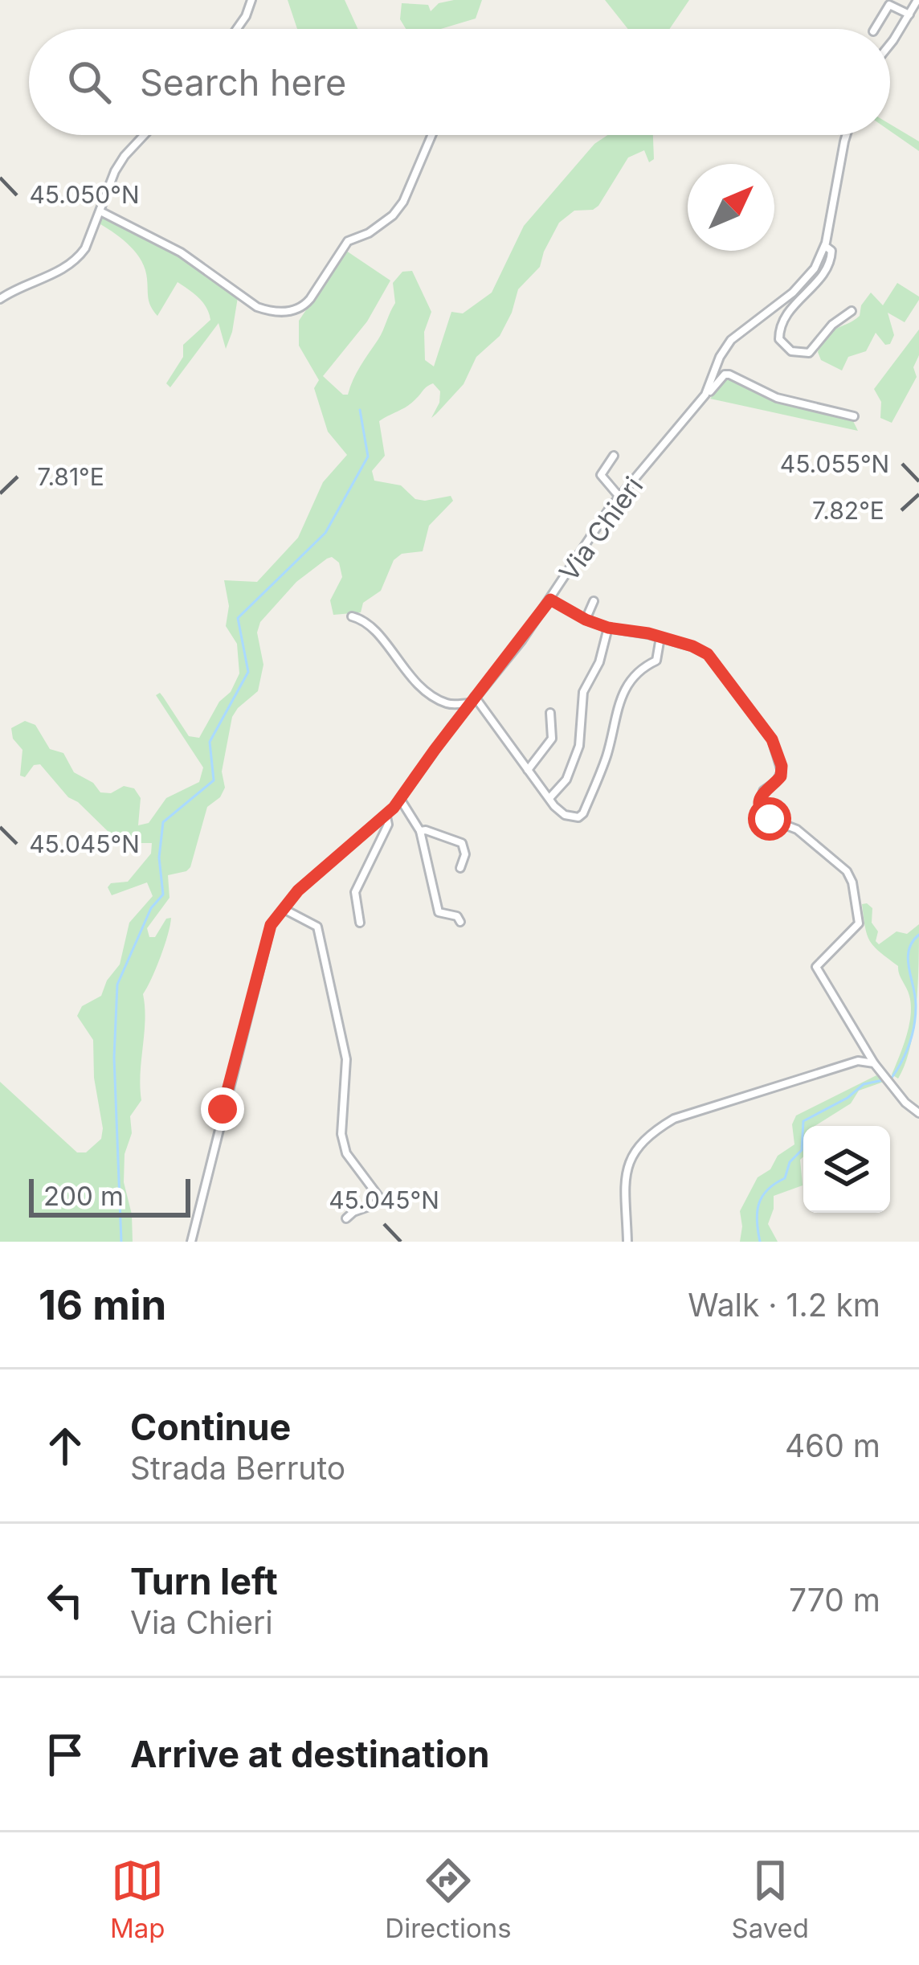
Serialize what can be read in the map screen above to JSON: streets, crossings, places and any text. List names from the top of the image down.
{
  "streets": {
    "street": ["Via Chieri"]
  },
  "scale_bar": "200 m",
  "north": "top right",
  "page": {
    "search": "Search here",
    "scale": "200 m",
    "heading": ["16 min", "Walk · 1.2 km"],
    "list": [
      ["Continue", "Strada Berruto", "460 m"],
      ["Turn left", "Via Chieri", "770 m"],
      "Arrive at destination"
    ],
    "nav": ["Map", "Directions", "Saved"]
  },
  "coordinates": [
    "45.050°N",
    "45.055°N",
    "7.81°E",
    "7.82°E",
    "45.045°N"
  ]
}
